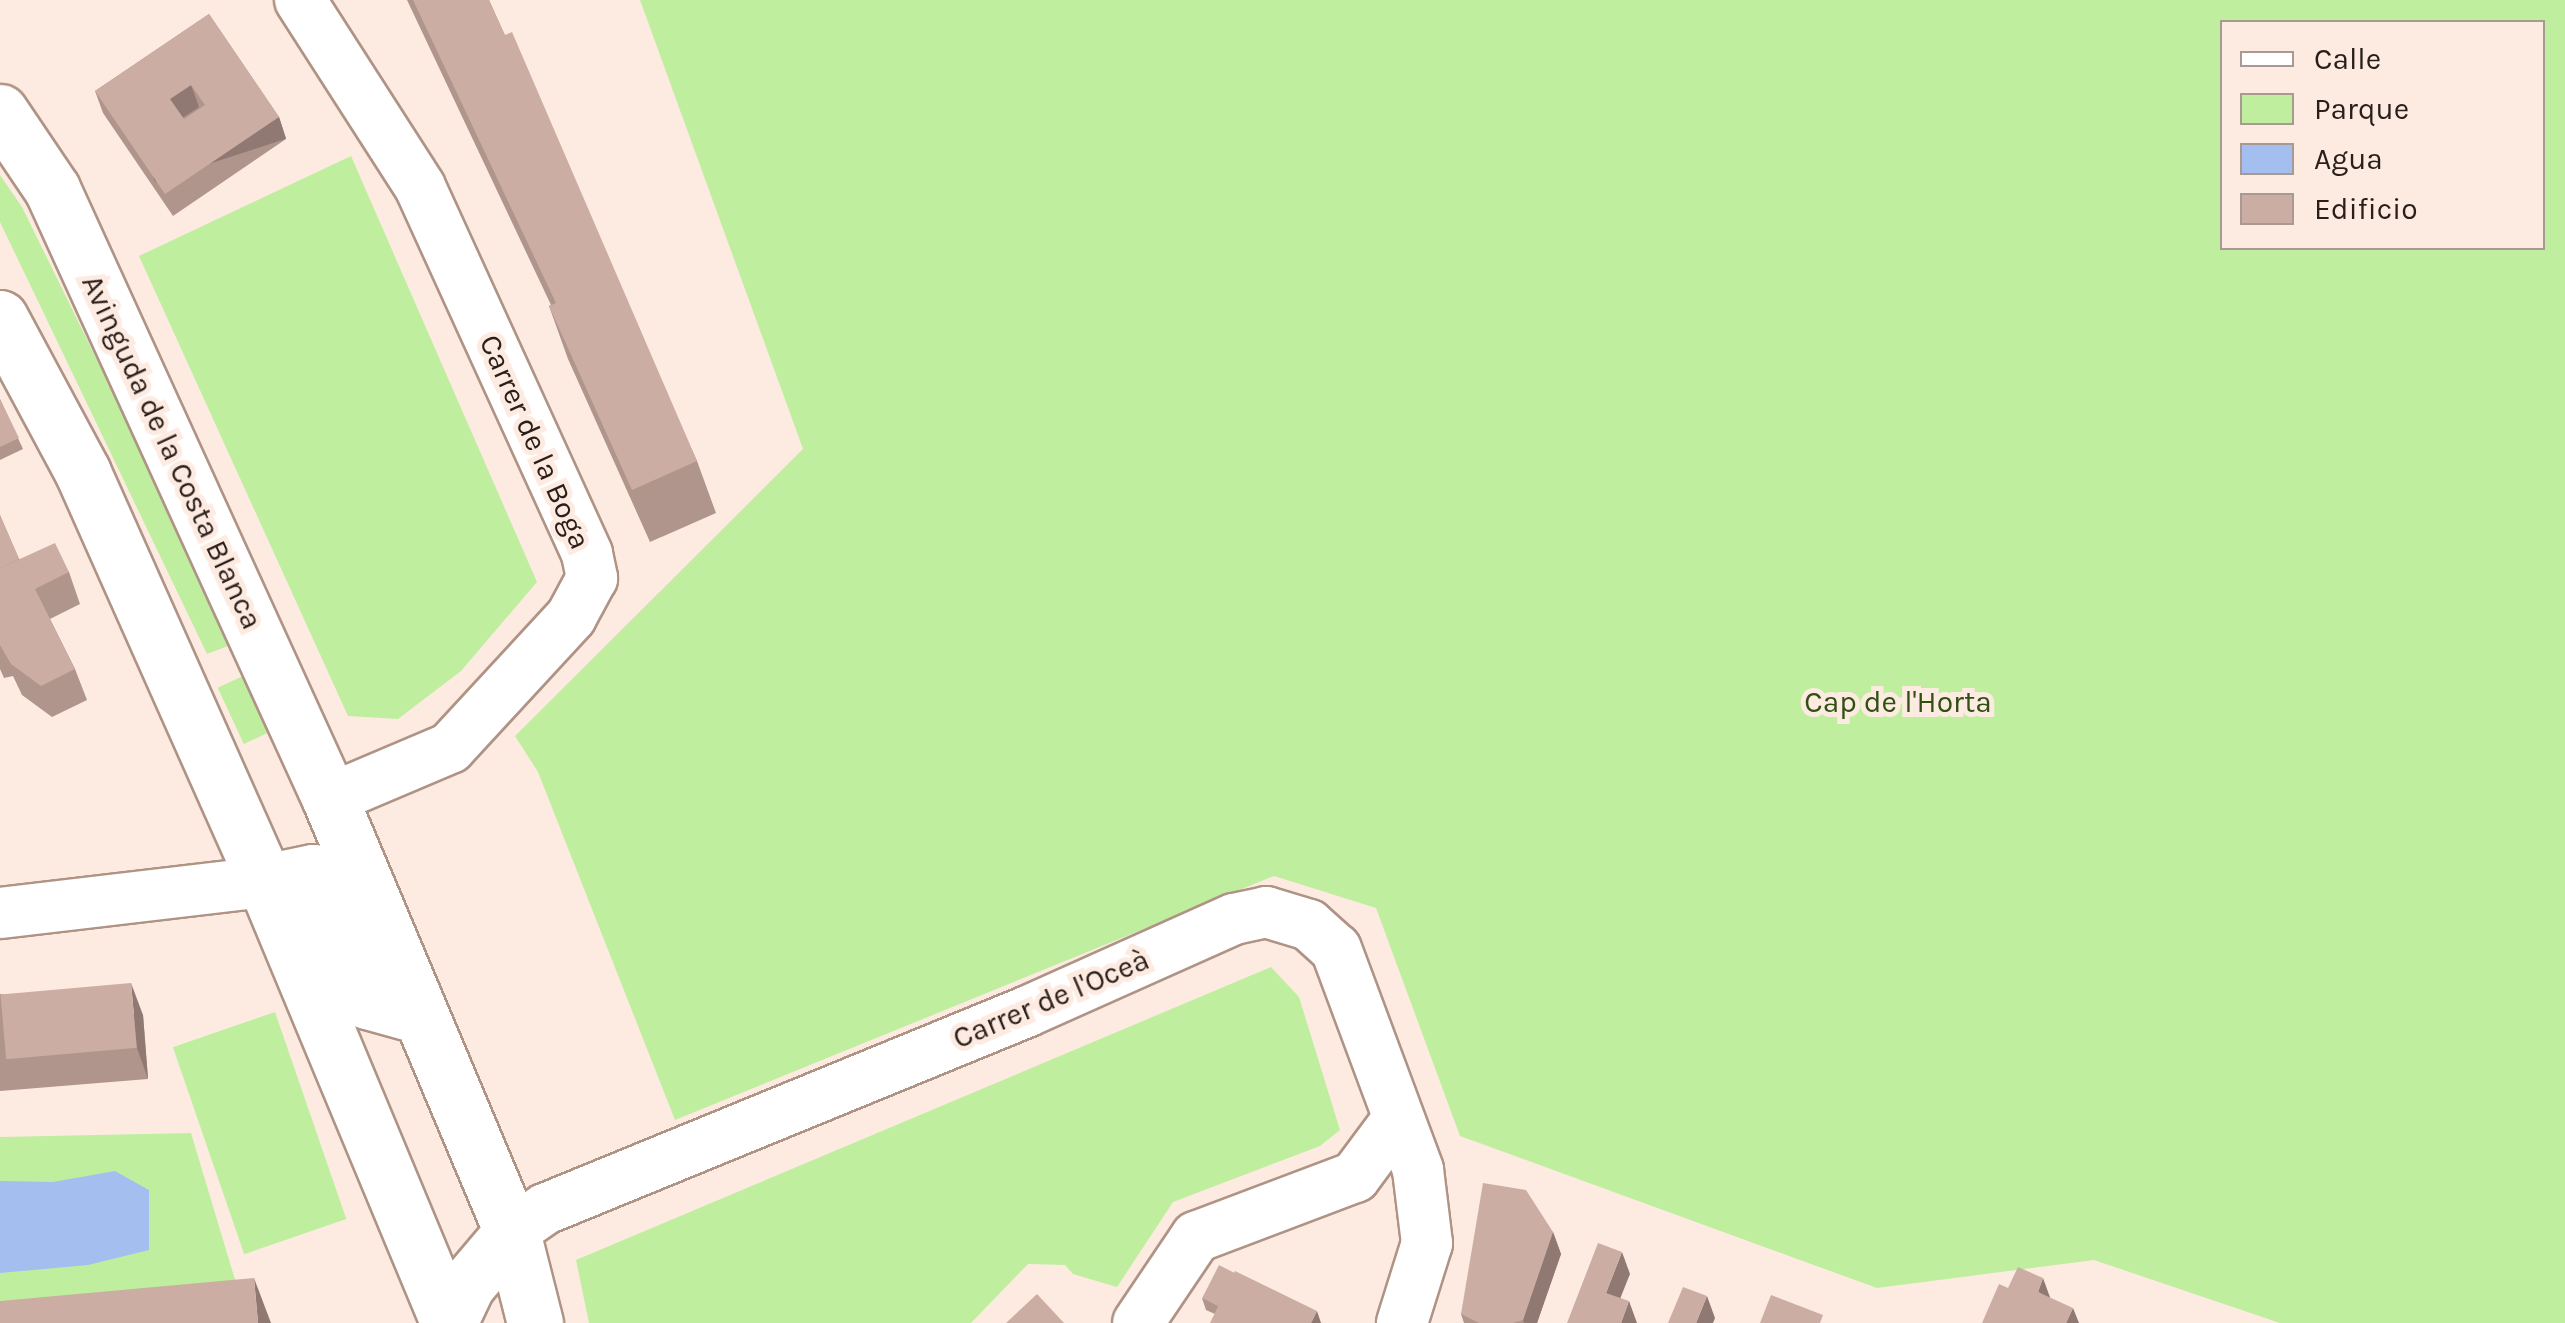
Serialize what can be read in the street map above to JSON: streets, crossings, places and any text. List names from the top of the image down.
{
  "streets": {
    "street": ["Carrer de la Boga", "Avinguda de la Costa Blanca", "Carrer de l'Oceà"]
  },
  "crossings": [
    ["Carrer de la Boga", "Avinguda de la Costa Blanca"],
    ["Avinguda de la Costa Blanca", "Carrer de l'Oceà"]
  ],
  "parks": ["Cap de l'Horta"],
  "legend": [
    "Calle",
    "Parque",
    "Agua",
    "Edificio"
  ]
}
